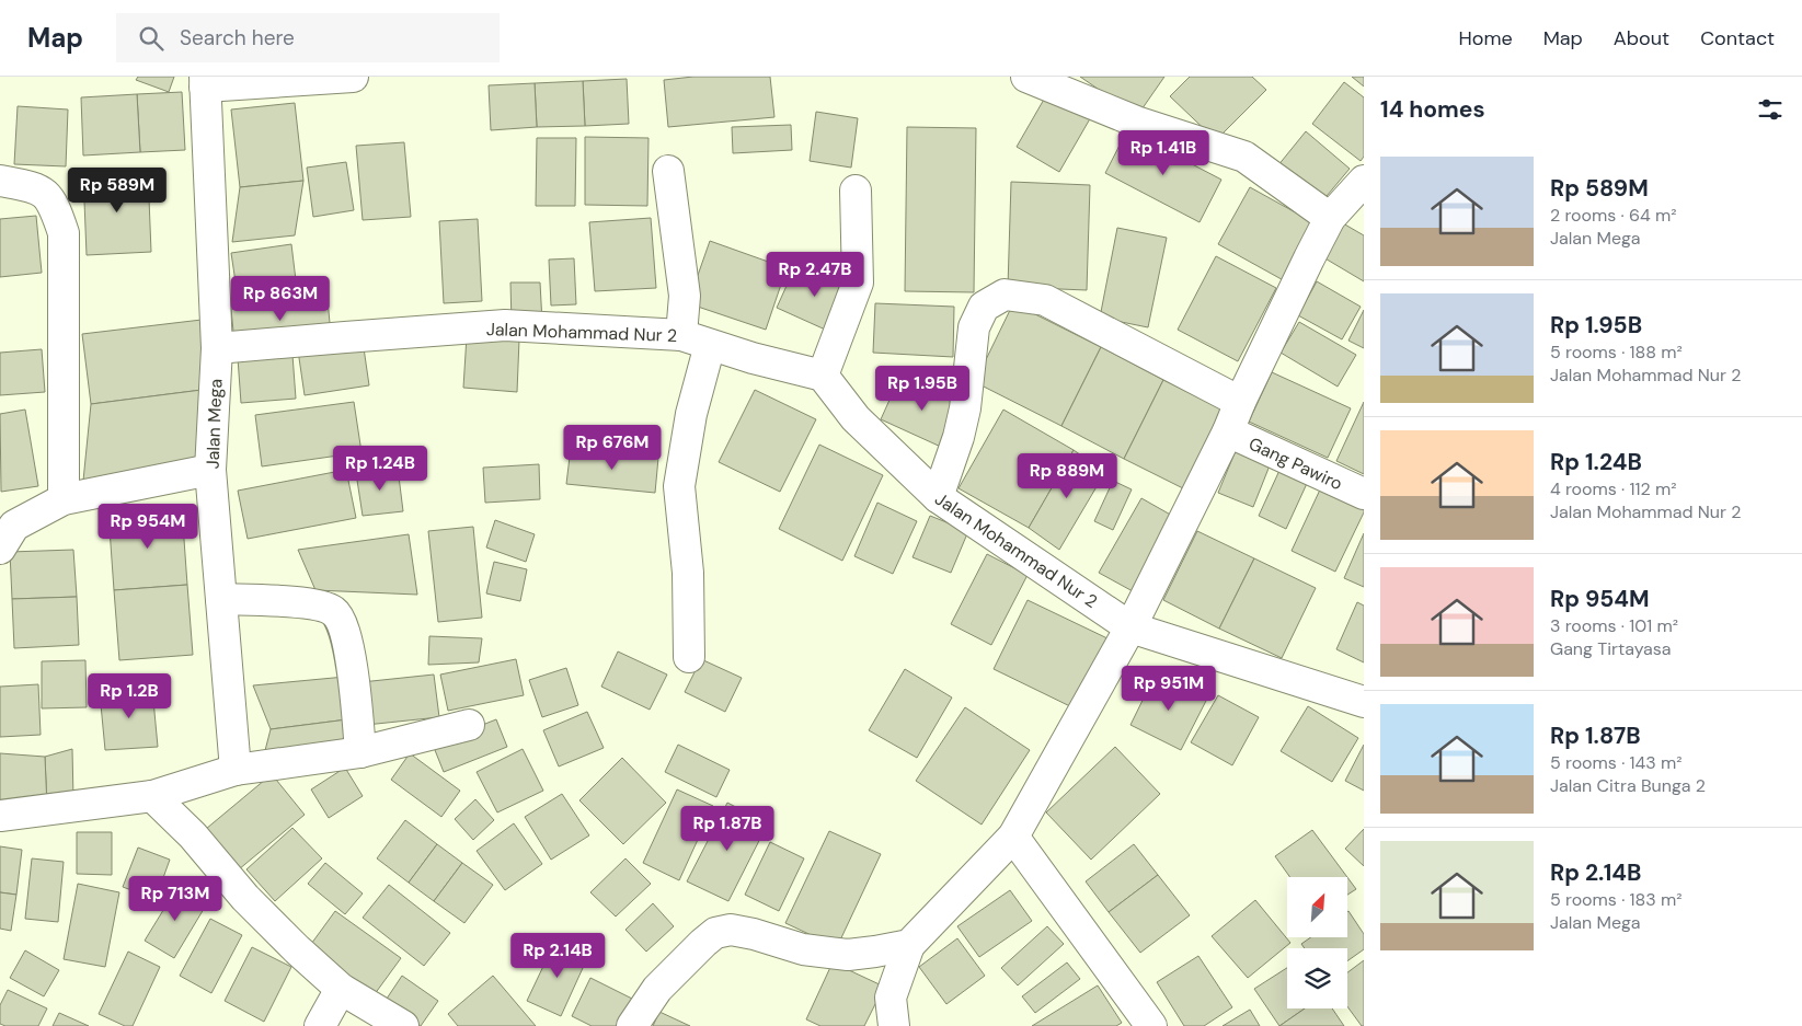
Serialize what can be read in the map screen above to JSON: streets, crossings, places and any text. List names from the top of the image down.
{
  "streets": {
    "street": ["Jalan Mohammad Nur 2", "Jalan Mega", "Gang Pawiro"]
  },
  "crossings": [
    ["Jalan Mohammad Nur 2", "Jalan Mega"]
  ],
  "north": "top right",
  "page": {
    "header": "Map",
    "search": "Search here",
    "nav": [
      "Home",
      "Map",
      "About",
      "Contact"
    ],
    "heading": "14 homes",
    "price": [
      "Rp 1.41B",
      "Rp 589M",
      "Rp 2.47B",
      "Rp 863M",
      "Rp 1.95B",
      "Rp 676M",
      "Rp 1.24B",
      "Rp 889M",
      "Rp 954M",
      "Rp 951M",
      "Rp 1.2B",
      "Rp 1.87B",
      "Rp 713M",
      "Rp 2.14B"
    ],
    "list": [
      {
        "name": "Rp 589M",
        "note": "2 rooms · 64 m² · Jalan Mega"
      },
      {
        "name": "Rp 1.95B",
        "note": "5 rooms · 188 m² · Jalan Mohammad Nur 2"
      },
      {
        "name": "Rp 1.24B",
        "note": "4 rooms · 112 m² · Jalan Mohammad Nur 2"
      },
      {
        "name": "Rp 954M",
        "note": "3 rooms · 101 m² · Gang Tirtayasa"
      },
      {
        "name": "Rp 1.87B",
        "note": "5 rooms · 143 m² · Jalan Citra Bunga 2"
      },
      {
        "name": "Rp 2.14B",
        "note": "5 rooms · 183 m² · Jalan Mega"
      }
    ]
  }
}
